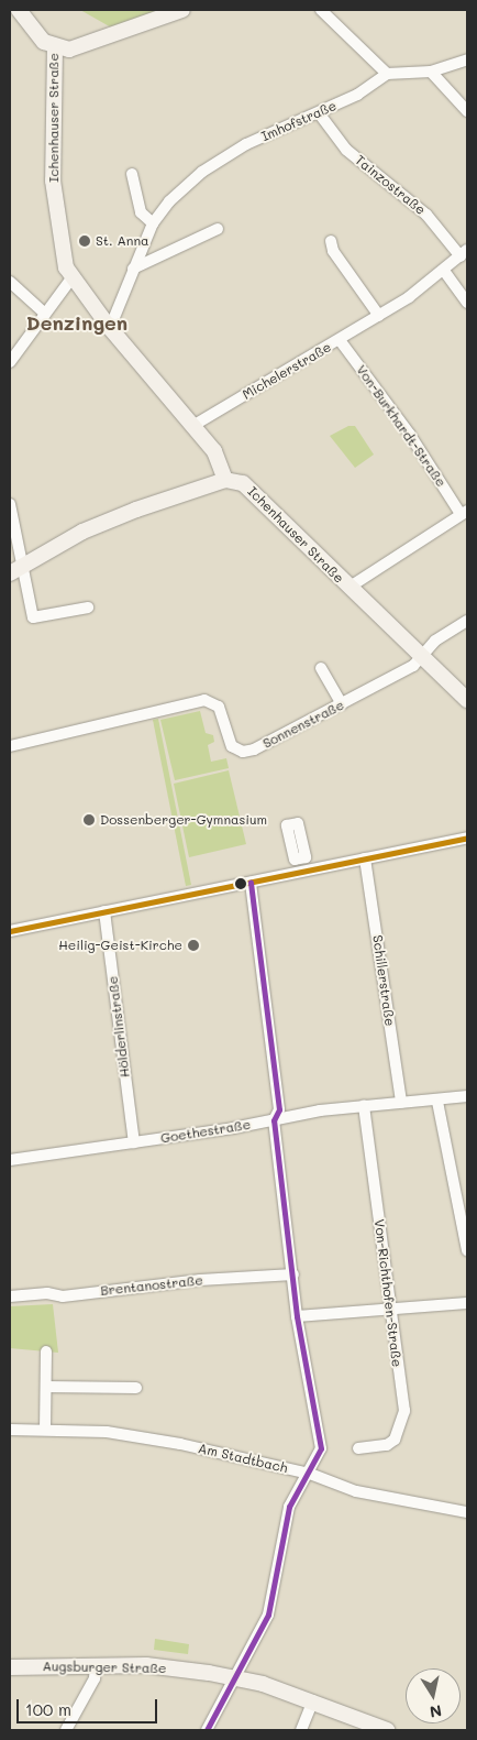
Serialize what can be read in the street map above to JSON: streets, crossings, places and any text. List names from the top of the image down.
{
  "streets": {
    "street": [
      "Ichenhauser Straße",
      "Imhofstraße",
      "Tainzostraße",
      "Michelerstraße",
      "Von-Burkhardt-Straße",
      "Sonnenstraße",
      "Schillerstraße",
      "Hölderlinstraße",
      "Goethestraße",
      "Brentanostraße",
      "Von-Richthofen-Straße",
      "Am Stadtbach",
      "Augsburger Straße"
    ]
  },
  "crossings": [
    ["Ichenhauser Straße", "Imhofstraße"],
    ["Ichenhauser Straße", "Michelerstraße"],
    ["Ichenhauser Straße", "Sonnenstraße"],
    ["Imhofstraße", "Tainzostraße"],
    ["Tainzostraße", "Michelerstraße"],
    ["Michelerstraße", "Von-Burkhardt-Straße"],
    ["Schillerstraße", "Goethestraße"],
    ["Hölderlinstraße", "Goethestraße"],
    ["Goethestraße", "Von-Richthofen-Straße"]
  ],
  "districts": ["Denzingen"],
  "places": ["St. Anna", "Dossenberger-Gymnasium", "Heilig-Geist-Kirche"],
  "scale_bar": "100 m",
  "north": "bottom"
}
